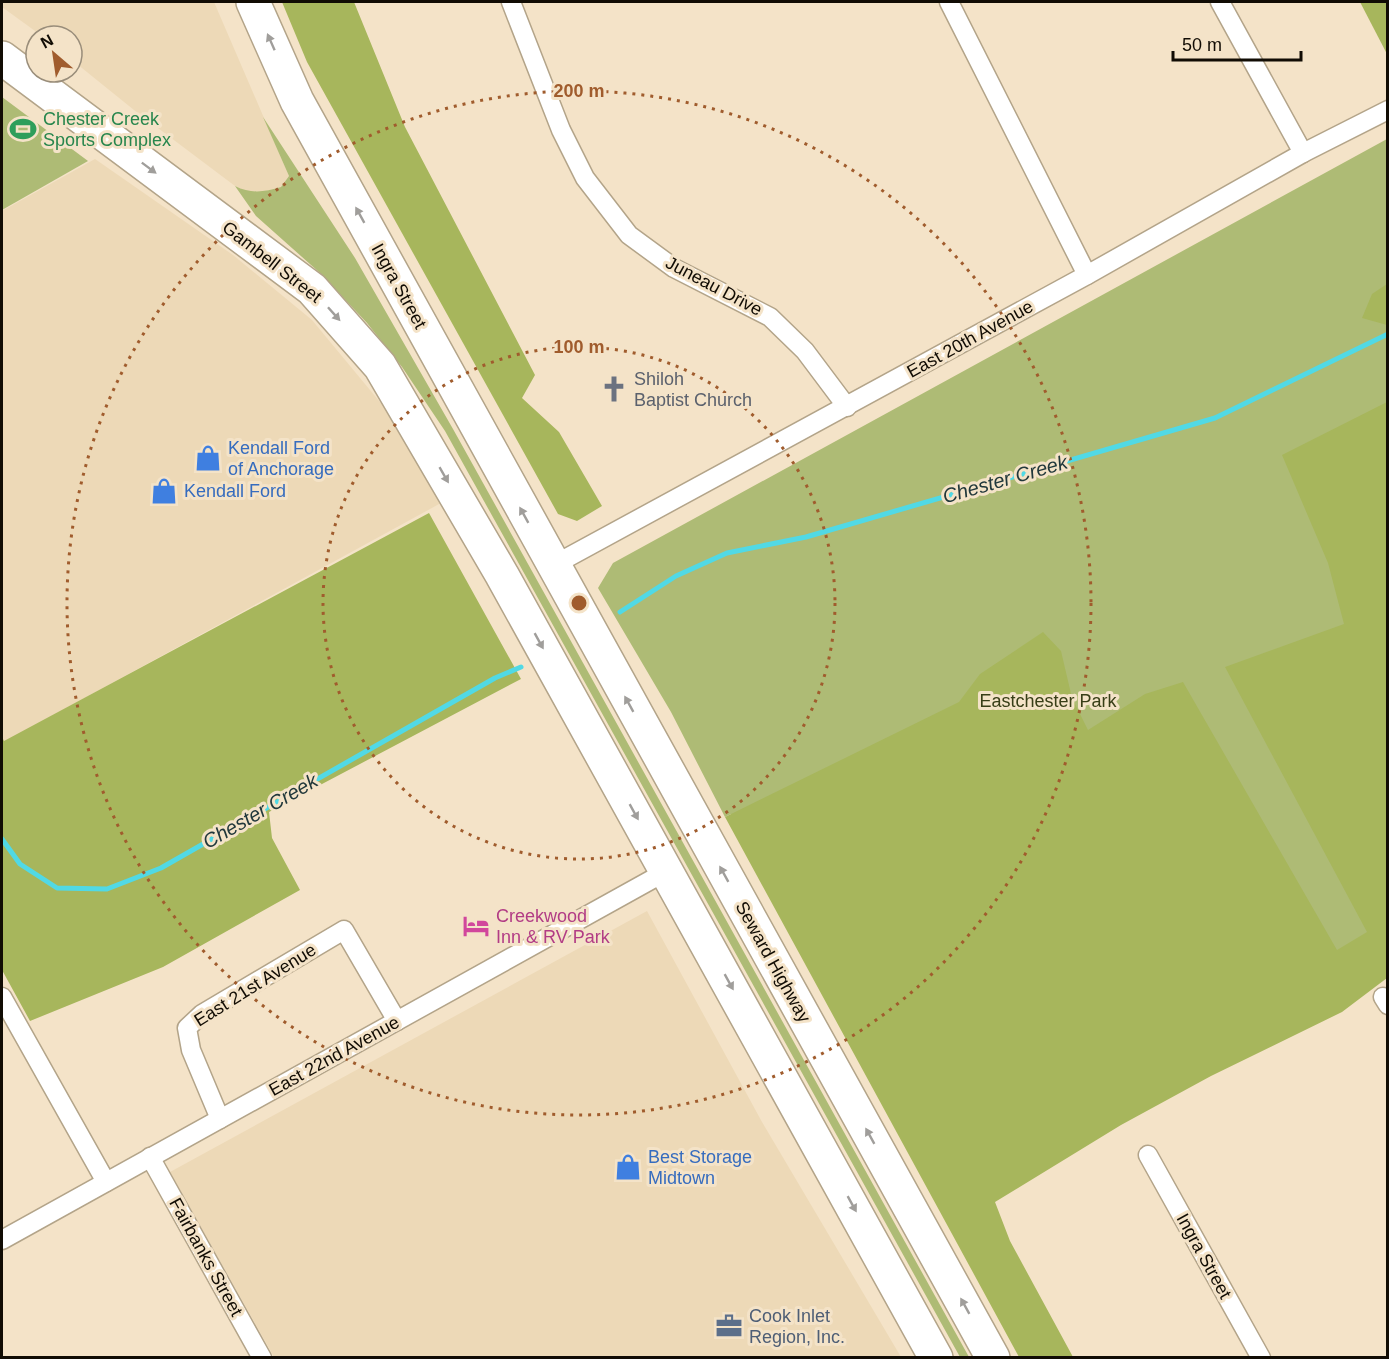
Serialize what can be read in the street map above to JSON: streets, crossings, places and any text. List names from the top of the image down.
{
  "streets": {
    "highway": ["Gambell Street", "Ingra Street", "Seward Highway"],
    "street": [
      "Juneau Drive",
      "East 20th Avenue",
      "East 21st Avenue",
      "East 22nd Avenue",
      "Fairbanks Street"
    ]
  },
  "crossings": [
    ["Gambell Street", "East 22nd Avenue"],
    ["Ingra Street", "East 20th Avenue"],
    ["Ingra Street", "Seward Highway"],
    ["Juneau Drive", "East 20th Avenue"],
    ["East 20th Avenue", "Seward Highway"],
    ["East 21st Avenue", "East 22nd Avenue"],
    ["East 22nd Avenue", "Fairbanks Street"]
  ],
  "one_way": ["Gambell Street", "Ingra Street"],
  "water": ["Chester Creek"],
  "parks": ["Eastchester Park"],
  "places": {
    "sports": ["Chester Creek Sports Complex"],
    "church": ["Shiloh Baptist Church"],
    "shop": ["Kendall Ford of Anchorage", "Kendall Ford", "Best Storage Midtown"],
    "hotel": ["Creekwood Inn & RV Park"],
    "office": ["Cook Inlet Region, Inc."]
  },
  "scale_bar": "50 m",
  "north": "top left",
  "rings": ["200 m", "100 m"]
}
